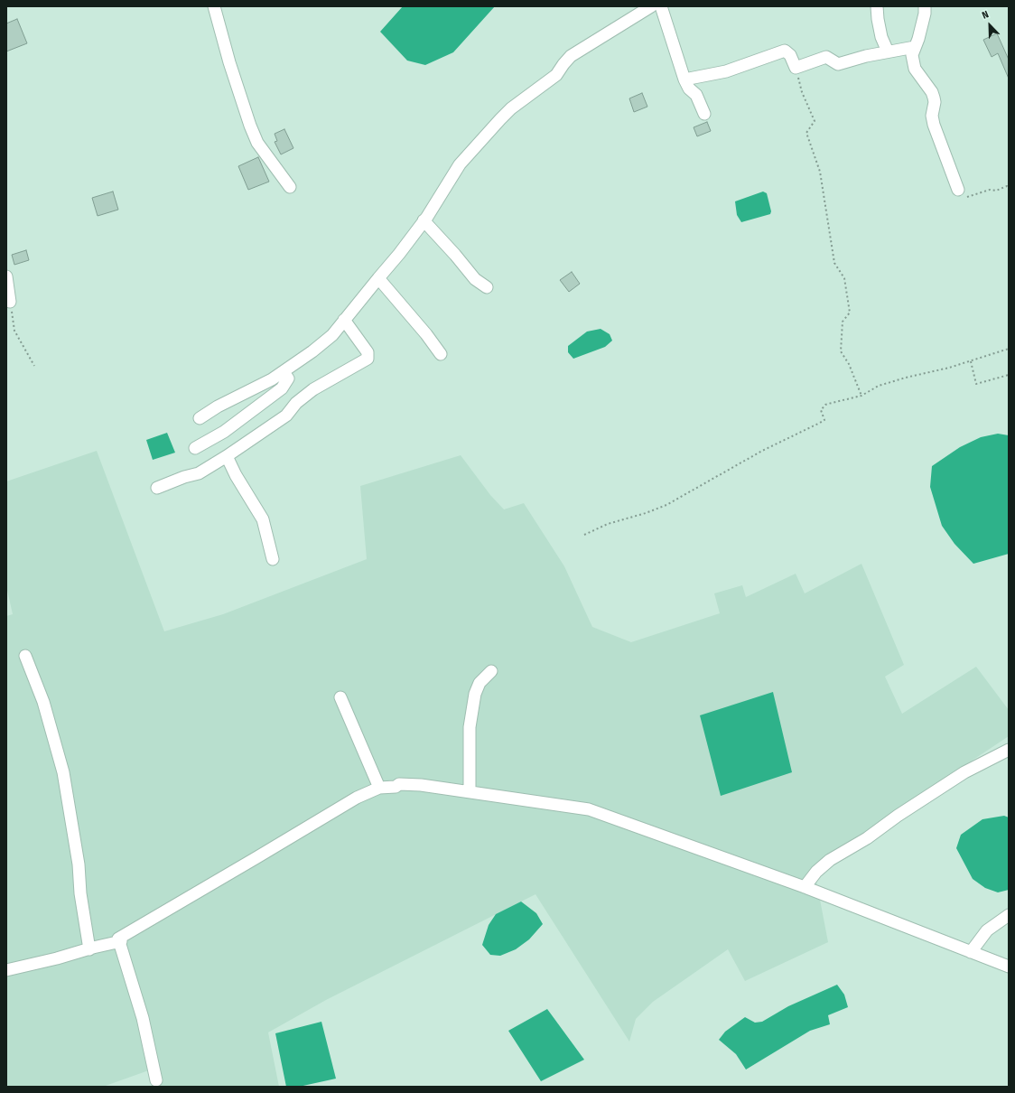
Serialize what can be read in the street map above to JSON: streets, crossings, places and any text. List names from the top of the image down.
{
  "north": "top left"
}
